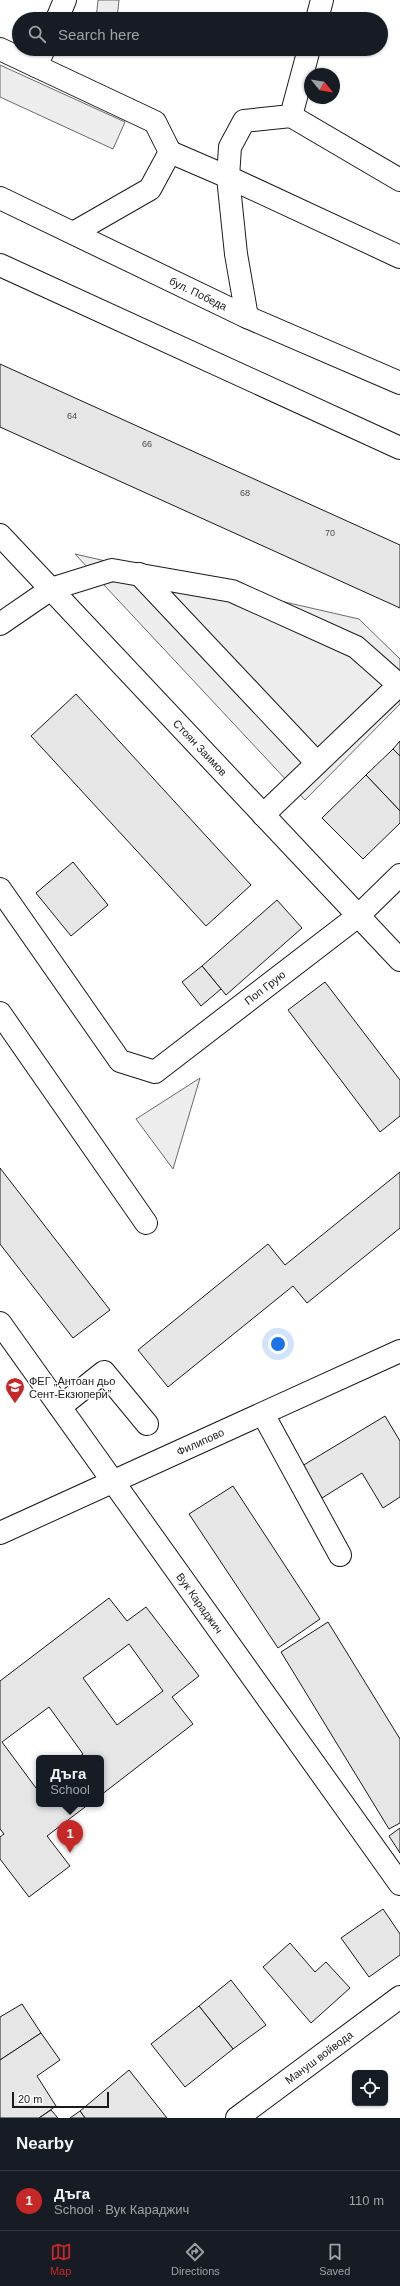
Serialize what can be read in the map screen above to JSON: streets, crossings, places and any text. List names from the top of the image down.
{
  "streets": {
    "street": [
      "бул. Победа",
      "Стоян Заимов",
      "Поп Грую",
      "Филипово",
      "Вук Караджич",
      "Мануш войвода"
    ]
  },
  "crossings": [
    ["Стоян Заимов", "Поп Грую"],
    ["Филипово", "Вук Караджич"]
  ],
  "places": {
    "school or university": ["ФЕГ „Антоан дьо Сент-Екзюпери”"]
  },
  "house_numbers": [
    "64",
    "66",
    "68",
    "70"
  ],
  "scale_bar": "20 m",
  "north": "bottom right",
  "page": {
    "search": "Search here",
    "popup": ["Дъга", "School"],
    "pins": "1",
    "scale": "20 m",
    "heading": "Nearby",
    "list": [
      {
        "mark": "1",
        "name": "Дъга",
        "note": "School · Вук Караджич",
        "value": "110 m"
      }
    ],
    "nav": ["Map", "Directions", "Saved"]
  }
}
